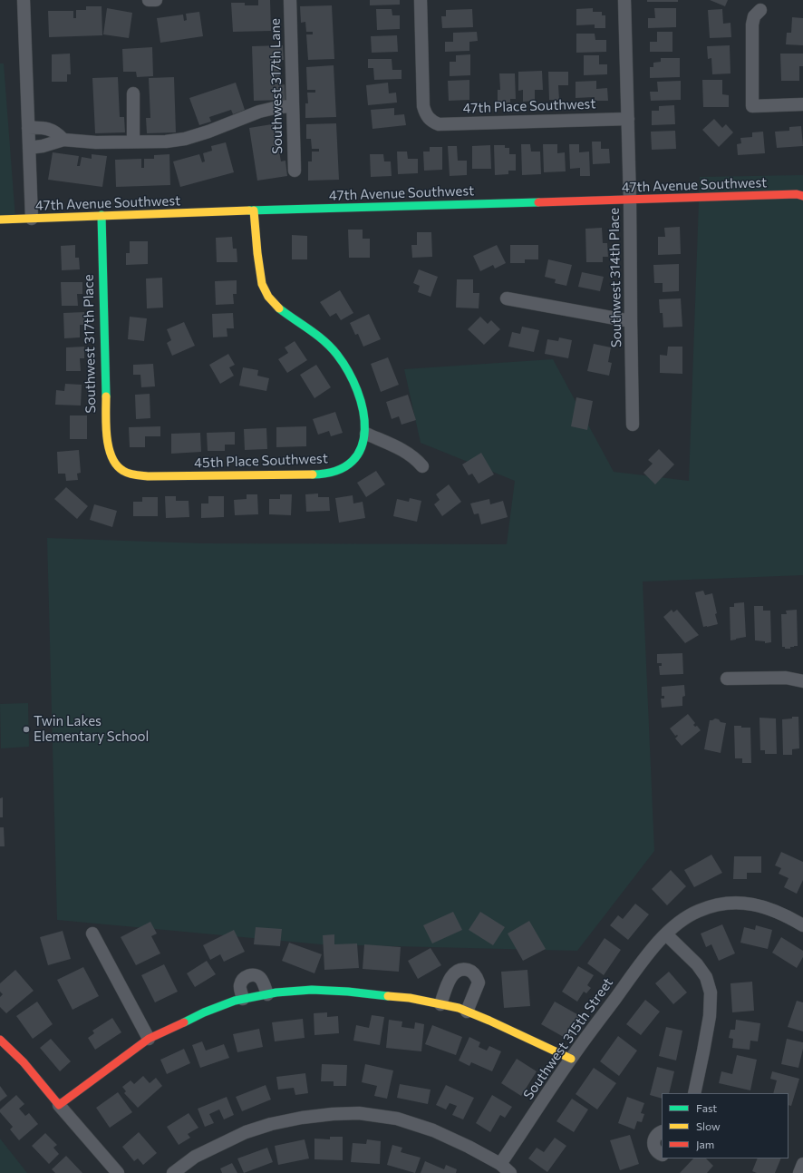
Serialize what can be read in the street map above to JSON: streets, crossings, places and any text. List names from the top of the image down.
{
  "streets": {
    "street": [
      "Southwest 317th Lane",
      "47th Place Southwest",
      "47th Avenue Southwest",
      "Southwest 314th Place",
      "Southwest 317th Place",
      "45th Place Southwest",
      "Southwest 315th Street"
    ]
  },
  "crossings": [
    ["47th Place Southwest", "Southwest 314th Place"],
    ["47th Avenue Southwest", "Southwest 314th Place"],
    ["47th Avenue Southwest", "Southwest 317th Place"],
    ["47th Avenue Southwest", "45th Place Southwest"],
    ["Southwest 317th Place", "45th Place Southwest"]
  ],
  "places": ["Twin Lakes Elementary School"],
  "legend": ["Fast", "Slow", "Jam"]
}
